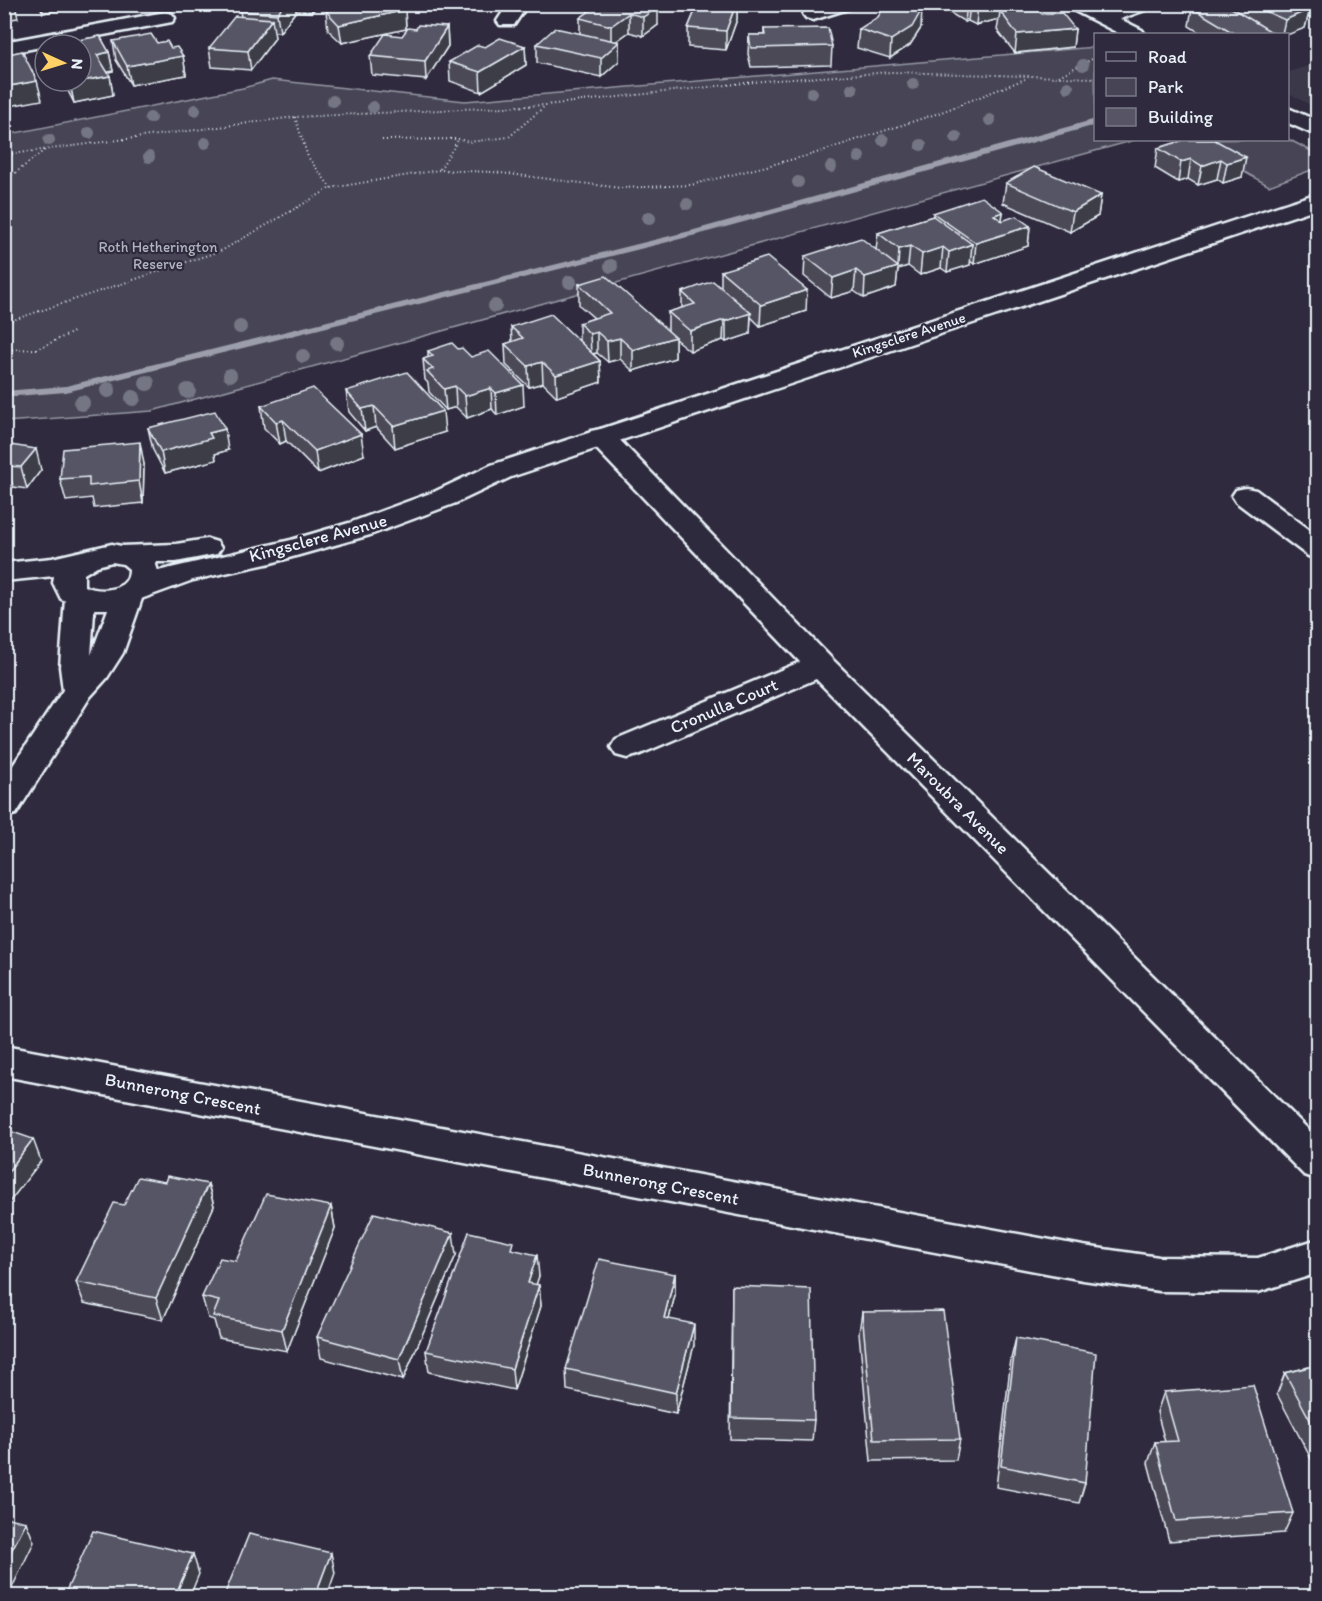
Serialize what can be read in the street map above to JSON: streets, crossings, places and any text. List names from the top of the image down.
{
  "streets": {
    "street": [
      "Kingsclere Avenue",
      "Cronulla Court",
      "Maroubra Avenue",
      "Bunnerong Crescent"
    ]
  },
  "crossings": [
    ["Kingsclere Avenue", "Maroubra Avenue"],
    ["Cronulla Court", "Maroubra Avenue"]
  ],
  "parks": ["Roth Hetherington Reserve"],
  "legend": ["Road", "Park", "Building"],
  "north": "right"
}
